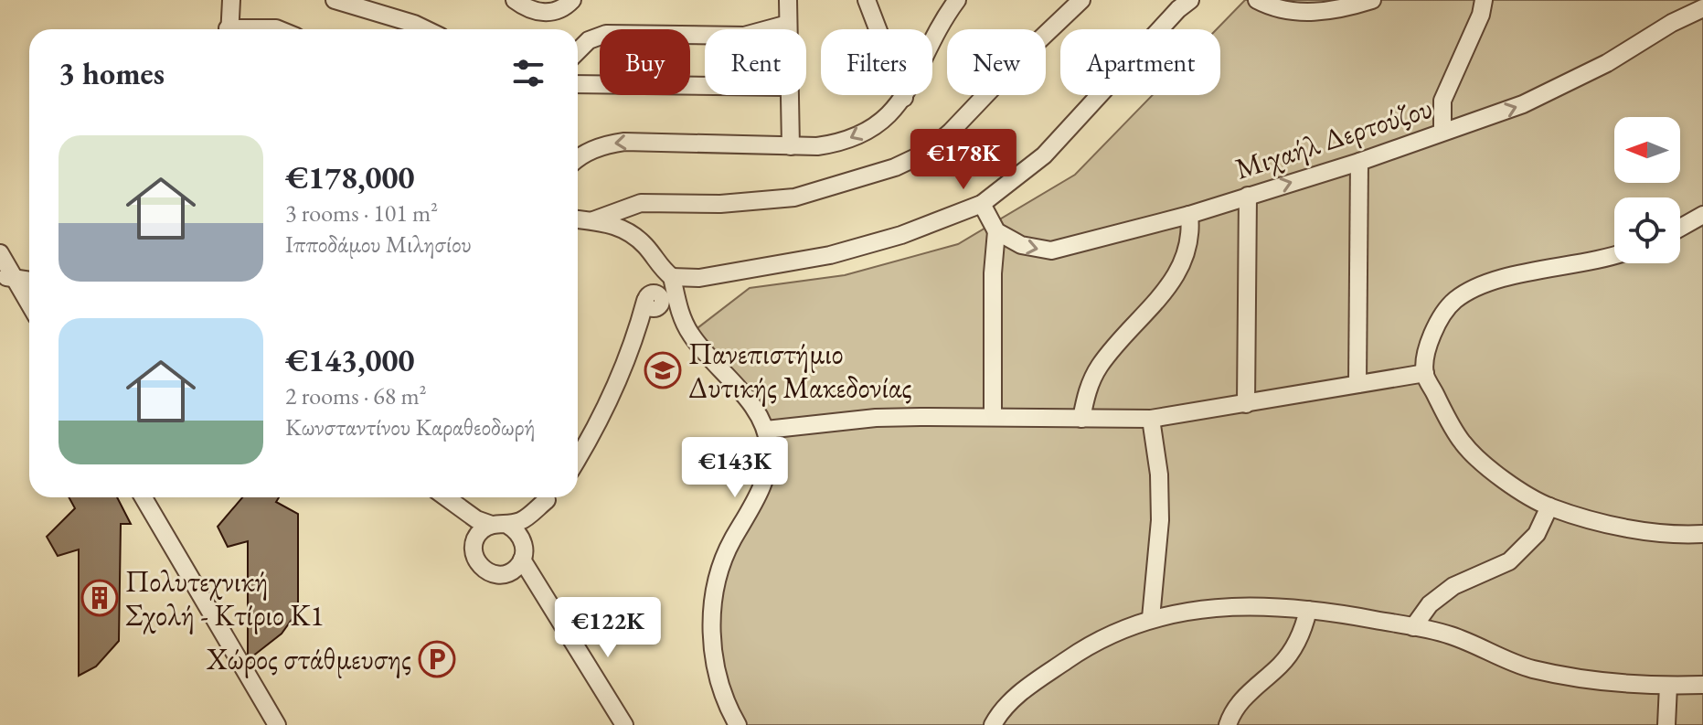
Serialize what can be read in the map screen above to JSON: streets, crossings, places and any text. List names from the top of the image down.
{
  "streets": {
    "street": ["Μιχαήλ Δερτούζου"]
  },
  "one_way": ["Μιχαήλ Δερτούζου"],
  "places": {
    "school or university": ["Πανεπιστήμιο Δυτικής Μακεδονίας"],
    "building": ["Πολυτεχνική Σχολή - Κτίριο Κ1"],
    "parking": ["Χώρος στάθμευσης"]
  },
  "north": "left",
  "page": {
    "chip": [
      "Buy",
      "Rent",
      "Filters",
      "New",
      "Apartment"
    ],
    "heading": "3 homes",
    "list": [
      {
        "name": "€178,000",
        "note": "3 rooms · 101 m² · Ιπποδάμου Μιλησίου"
      },
      {
        "name": "€143,000",
        "note": "2 rooms · 68 m² · Κωνσταντίνου Καραθεοδωρή"
      }
    ],
    "price": ["€178K", "€143K", "€122K"]
  }
}
